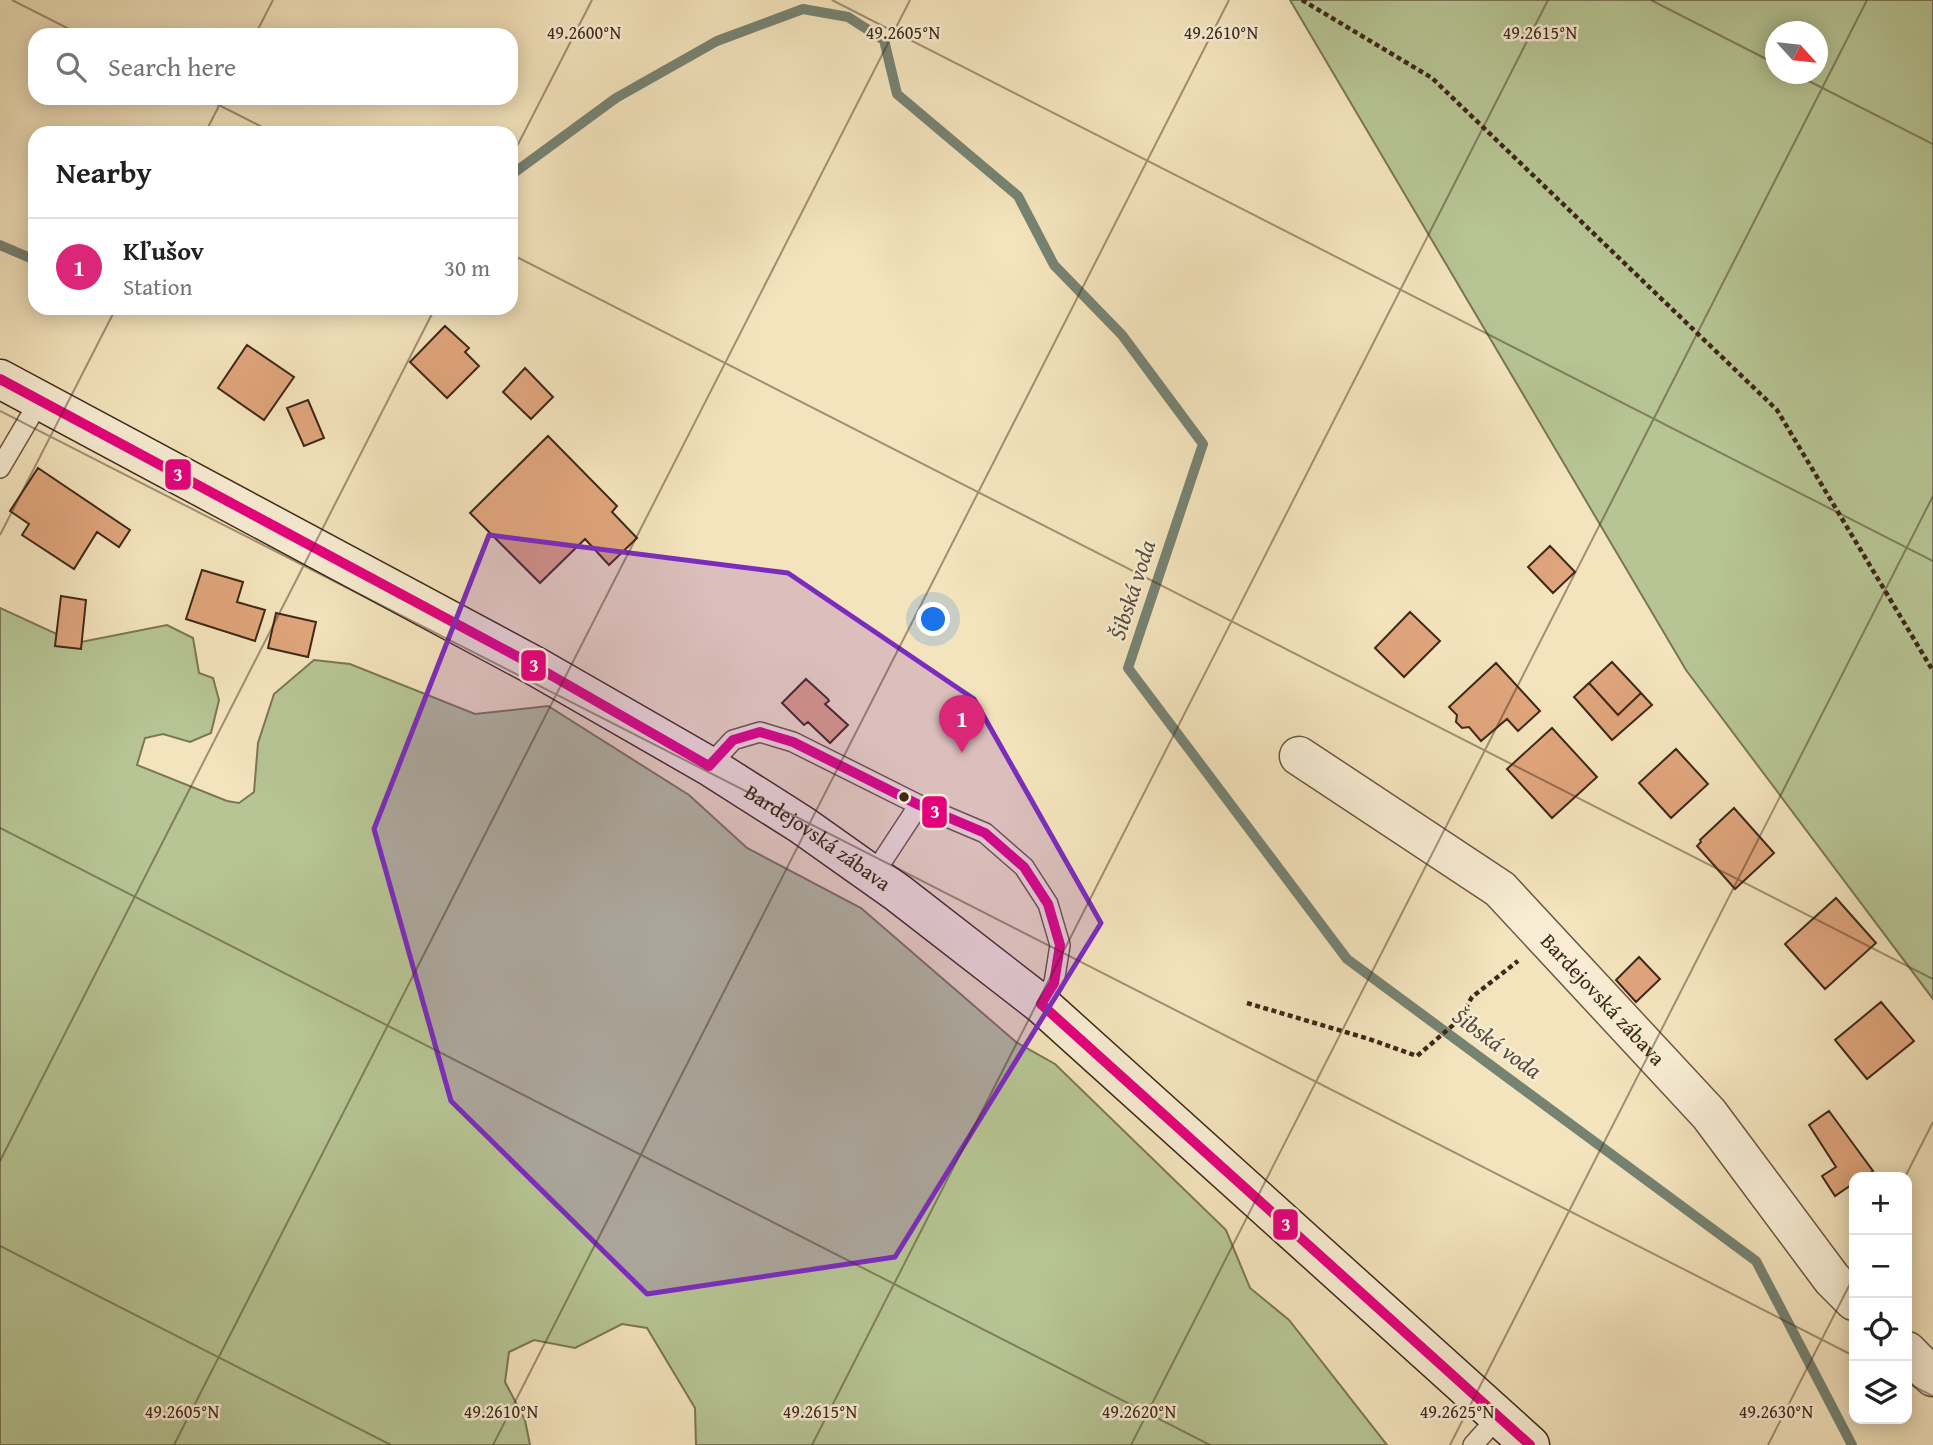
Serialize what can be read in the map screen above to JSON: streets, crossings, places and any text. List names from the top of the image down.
{
  "streets": {
    "main road": ["Bardejovská zábava"]
  },
  "water": ["Šibská voda"],
  "lines": ["transit line 3"],
  "north": "bottom right",
  "page": {
    "search": "Search here",
    "heading": "Nearby",
    "list": [
      {
        "mark": "1",
        "name": "Kľušov",
        "note": "Station",
        "value": "30 m"
      }
    ],
    "pins": "1",
    "map_buttons": ["+", "−"]
  },
  "coordinates": [
    "49.2600°N",
    "49.2605°N",
    "49.2610°N",
    "49.2615°N",
    "49.2620°N",
    "49.2625°N",
    "49.2630°N"
  ]
}
